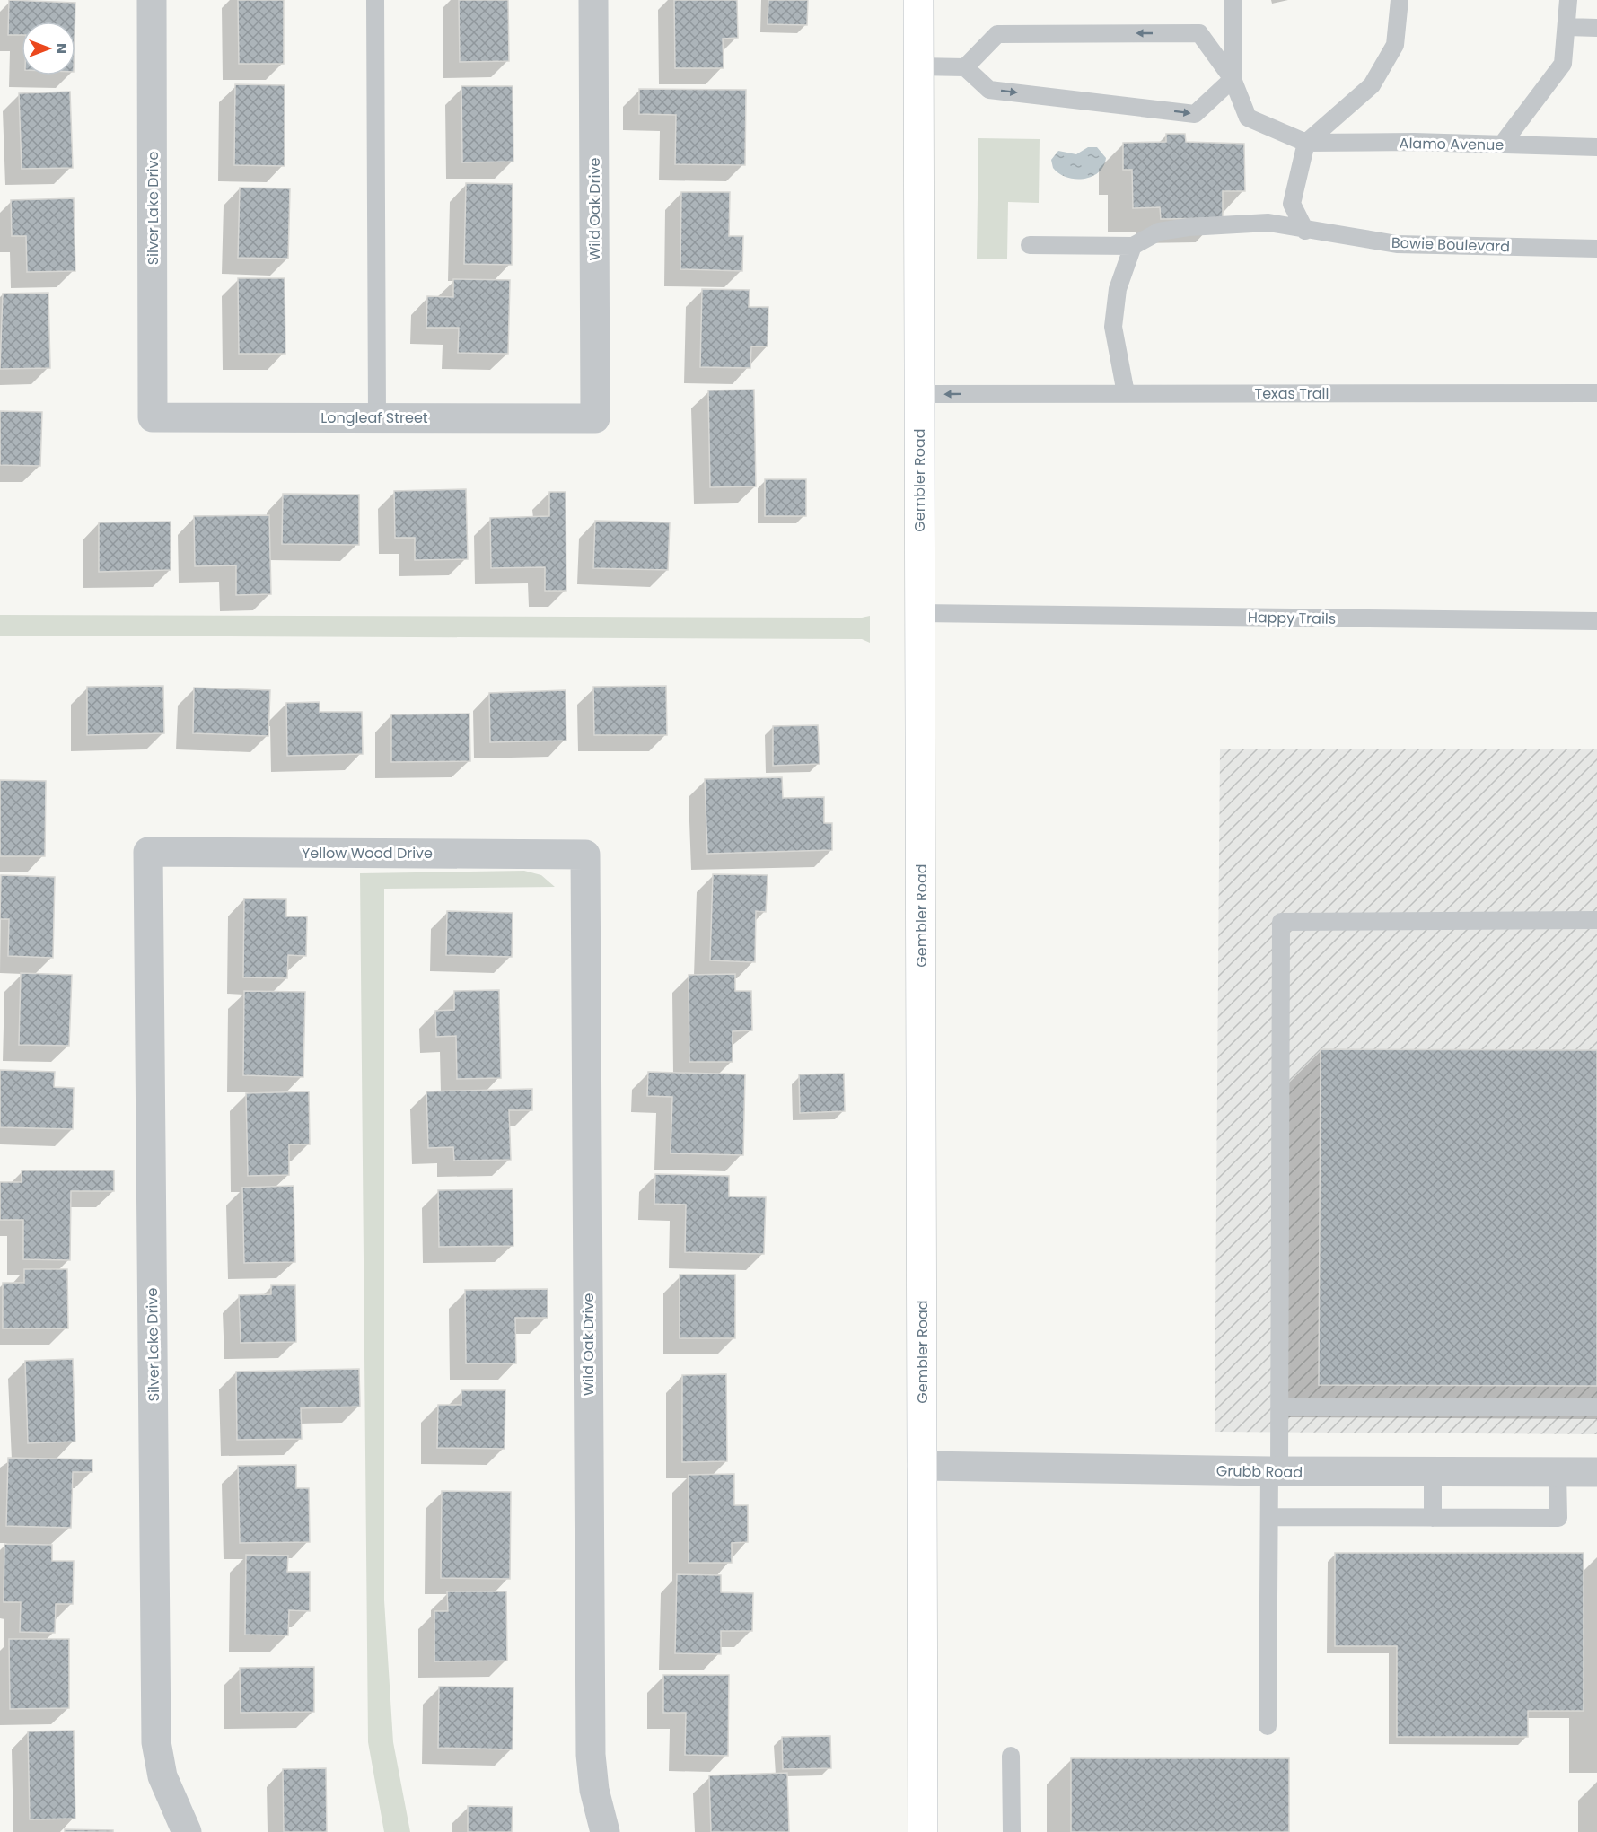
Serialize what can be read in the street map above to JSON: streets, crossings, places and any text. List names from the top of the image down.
{
  "streets": {
    "main road": ["Gembler Road"],
    "street": [
      "Silver Lake Drive",
      "Wild Oak Drive",
      "Longleaf Street",
      "Yellow Wood Drive",
      "Grubb Road"
    ],
    "lane": [
      "Alamo Avenue",
      "Bowie Boulevard",
      "Texas Trail",
      "Happy Trails"
    ]
  },
  "crossings": [
    ["Silver Lake Drive", "Longleaf Street"],
    ["Silver Lake Drive", "Yellow Wood Drive"],
    ["Wild Oak Drive", "Longleaf Street"],
    ["Wild Oak Drive", "Yellow Wood Drive"],
    ["Texas Trail", "Gembler Road"],
    ["Gembler Road", "Happy Trails"],
    ["Gembler Road", "Grubb Road"]
  ],
  "north": "right"
}
